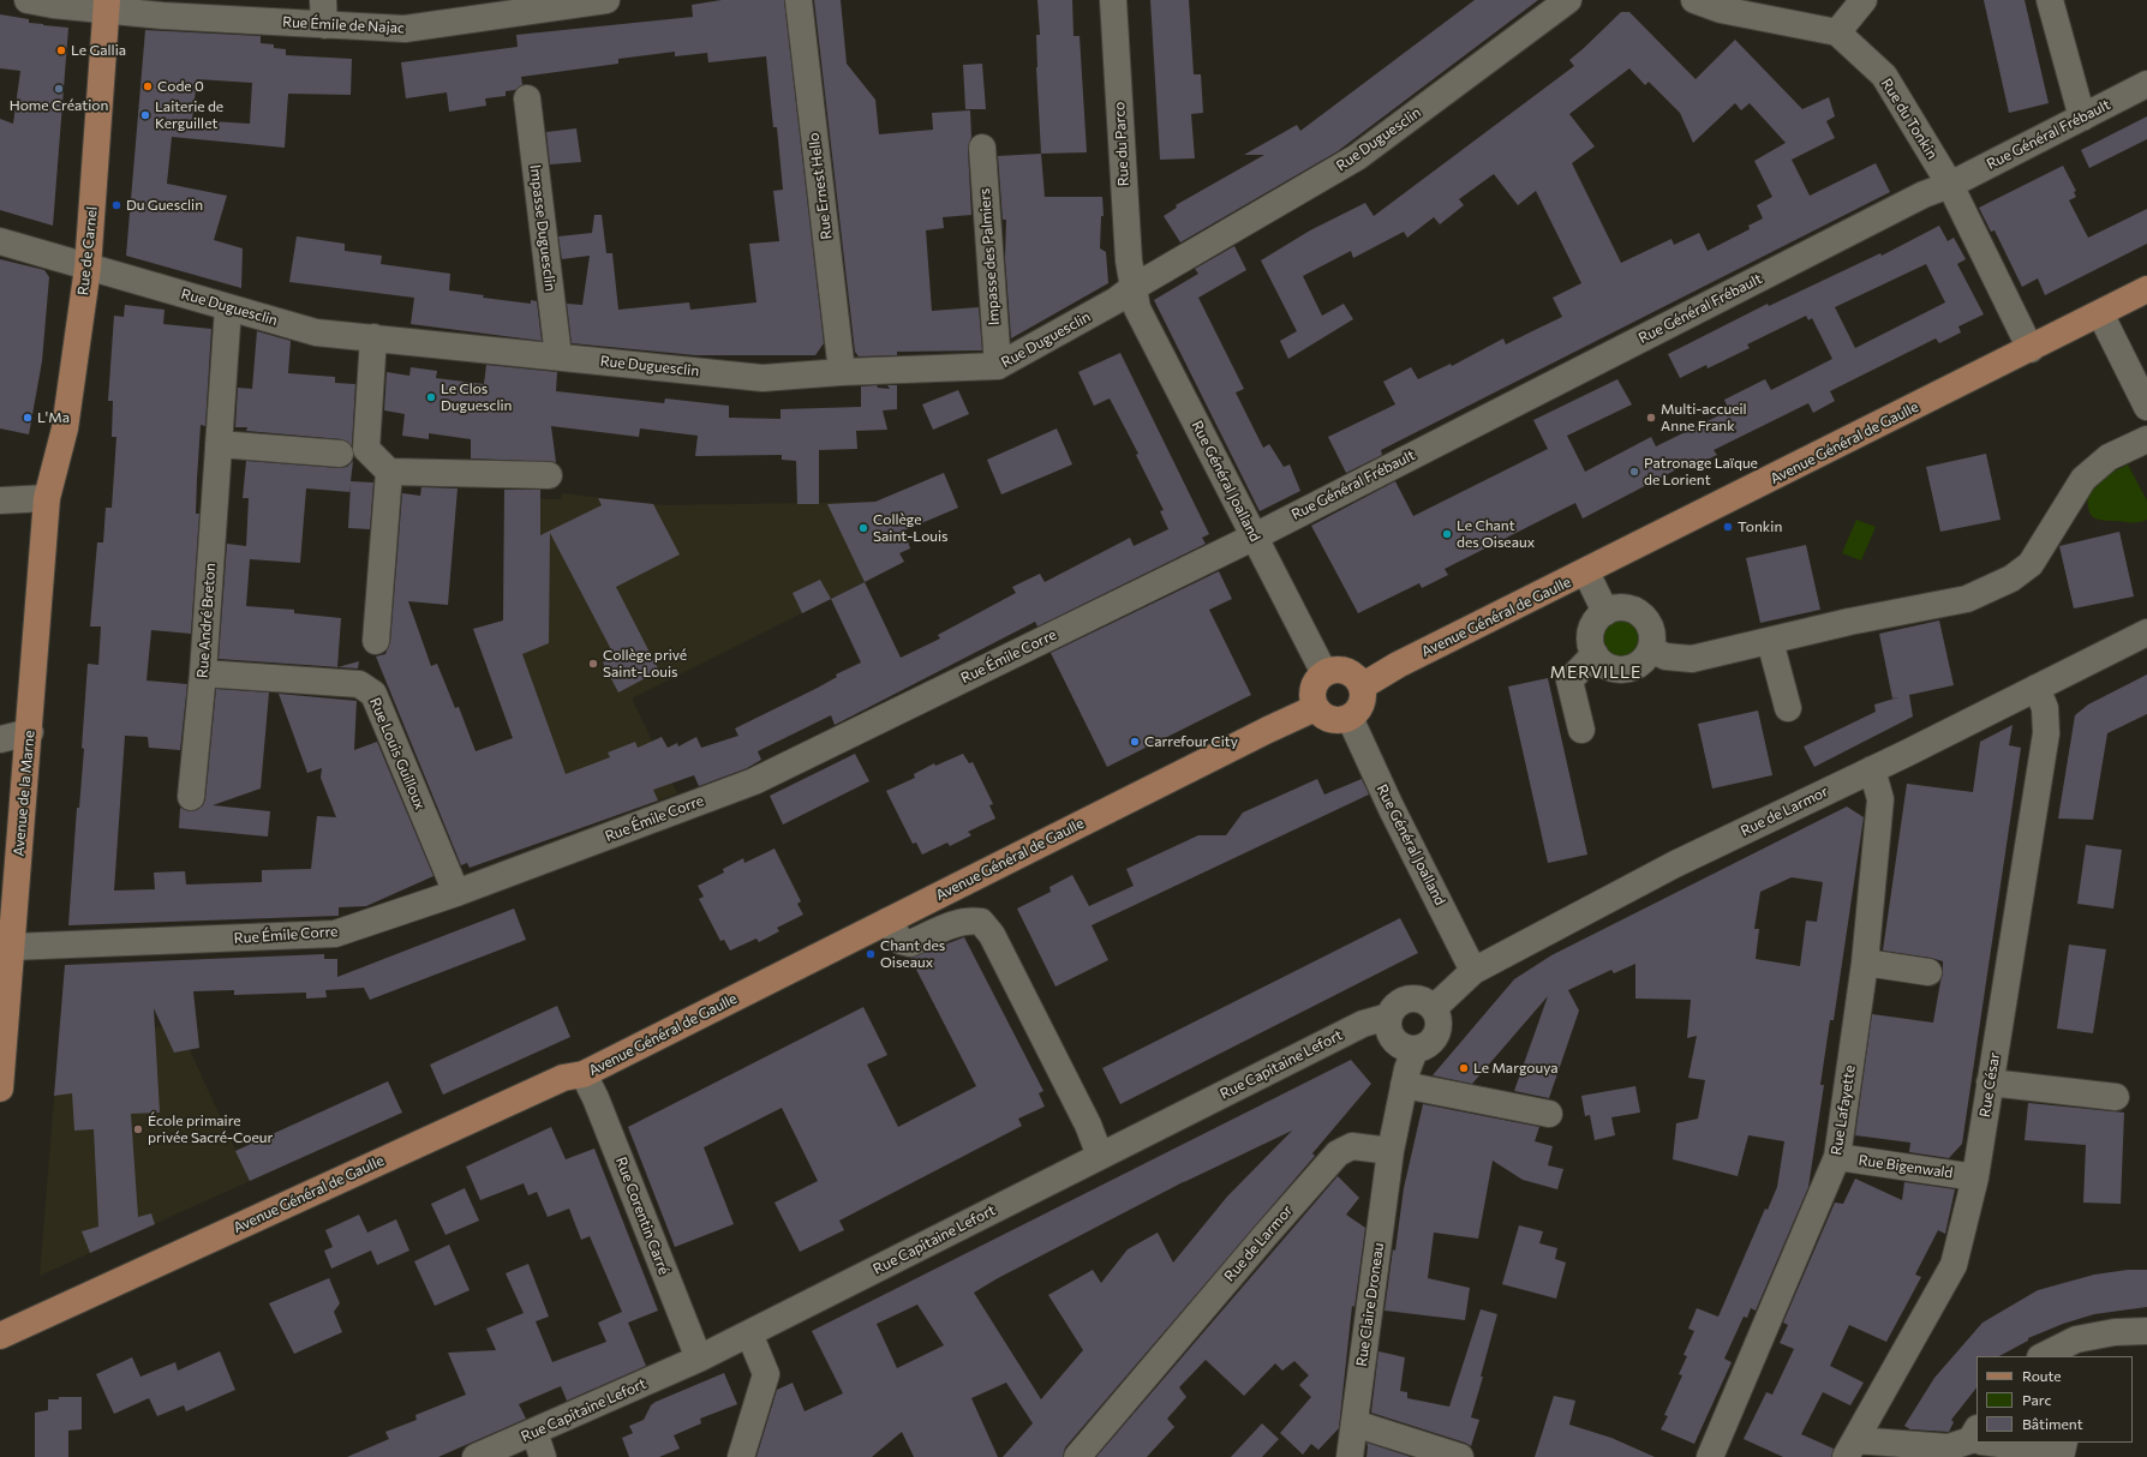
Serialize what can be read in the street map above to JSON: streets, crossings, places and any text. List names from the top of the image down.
{
  "streets": {
    "main road": ["Rue de Carnel", "Avenue Général de Gaulle", "Avenue de la Marne"],
    "street": [
      "Rue Émile de Najac",
      "Rue du Tonkin",
      "Rue Général Frébault",
      "Rue Duguesclin",
      "Rue du Parco",
      "Rue Ernest Hello",
      "Impasse Duguesclin",
      "Impasse des Palmiers",
      "Rue Général Joalland",
      "Rue André Breton",
      "Rue Émile Corre",
      "Rue Louis Guilloux",
      "Rue de Larmor",
      "Rue Capitaine Lefort",
      "Rue César",
      "Rue Lafayette",
      "Rue Bigenwald",
      "Rue Corentin Carré",
      "Rue Claire Droneau"
    ]
  },
  "crossings": [
    ["Rue Émile de Najac", "Rue de Carnel"],
    ["Rue du Tonkin", "Rue Général Frébault"],
    ["Rue du Tonkin", "Avenue Général de Gaulle"],
    ["Rue Général Frébault", "Rue Général Joalland"],
    ["Rue Général Frébault", "Rue Émile Corre"],
    ["Rue Duguesclin", "Rue du Parco"],
    ["Rue Duguesclin", "Rue Ernest Hello"],
    ["Rue Duguesclin", "Impasse Duguesclin"],
    ["Rue Duguesclin", "Rue de Carnel"],
    ["Rue Duguesclin", "Impasse des Palmiers"],
    ["Rue Duguesclin", "Rue Général Joalland"],
    ["Rue Duguesclin", "Rue André Breton"],
    ["Rue du Parco", "Rue Général Joalland"],
    ["Rue de Carnel", "Avenue de la Marne"],
    ["Avenue Général de Gaulle", "Rue Général Joalland"],
    ["Avenue Général de Gaulle", "Rue Corentin Carré"],
    ["Rue Général Joalland", "Rue Émile Corre"],
    ["Rue Général Joalland", "Rue de Larmor"],
    ["Rue André Breton", "Rue Louis Guilloux"],
    ["Rue Émile Corre", "Rue Louis Guilloux"],
    ["Rue Émile Corre", "Avenue de la Marne"],
    ["Rue de Larmor", "Rue Capitaine Lefort"],
    ["Rue de Larmor", "Rue César"],
    ["Rue de Larmor", "Rue Lafayette"],
    ["Rue de Larmor", "Rue Claire Droneau"],
    ["Rue Capitaine Lefort", "Rue Corentin Carré"],
    ["Rue César", "Rue Bigenwald"],
    ["Rue Lafayette", "Rue Bigenwald"]
  ],
  "districts": ["MERVILLE"],
  "places": [
    "Le Gallia",
    "Code 0",
    "Home Création",
    "Laiterie de Kerguillet",
    "Du Guesclin",
    "Le Clos Duguesclin",
    "L'Ma",
    "Multi-accueil Anne Frank",
    "Patronage Laïque de Lorient",
    "Tonkin",
    "Collège Saint-Louis",
    "Le Chant des Oiseaux",
    "Collège privé Saint-Louis",
    "Carrefour City",
    "Chant des Oiseaux",
    "Le Margouya",
    "École primaire privée Sacré-Coeur"
  ],
  "legend": ["Route", "Parc", "Bâtiment"]
}
